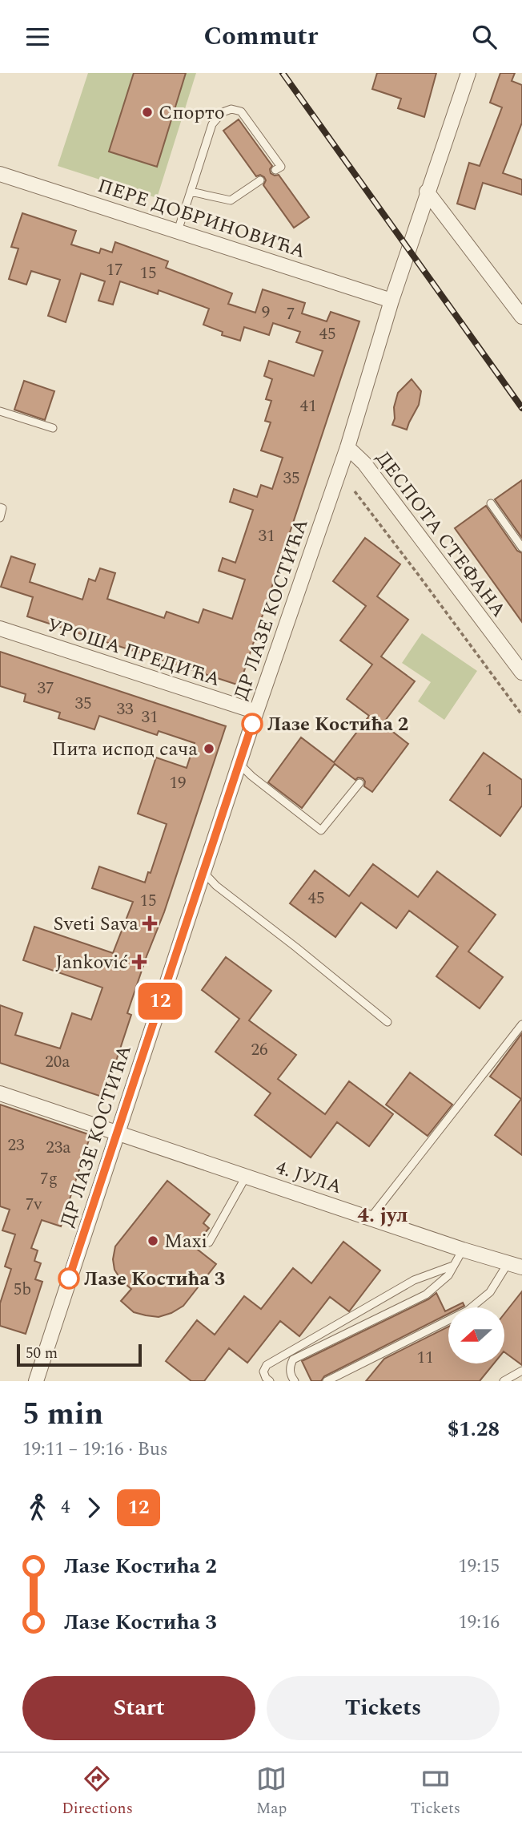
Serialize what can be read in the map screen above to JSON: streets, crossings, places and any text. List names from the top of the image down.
{
  "streets": {
    "street": [
      "ПЕРЕ ДОБРИНОВИЋА",
      "ДЕСПОТА СТЕФАНА",
      "ДР ЛАЗЕ КОСТИЋА",
      "УРОША ПРЕДИЋА",
      "4. ЈУЛА"
    ]
  },
  "crossings": [
    ["ПЕРЕ ДОБРИНОВИЋА", "ДР ЛАЗЕ КОСТИЋА"],
    ["ДЕСПОТА СТЕФАНА", "ДР ЛАЗЕ КОСТИЋА"],
    ["ДР ЛАЗЕ КОСТИЋА", "УРОША ПРЕДИЋА"],
    ["ДР ЛАЗЕ КОСТИЋА", "4. ЈУЛА"]
  ],
  "districts": ["4. јул"],
  "places": {
    "other": [
      "Спорто",
      "Лазе Костића 2",
      "Пита испод сача",
      "Maxi",
      "Лазе Костића 3"
    ],
    "health": ["Sveti Sava", "Janković"]
  },
  "lines": ["bus line 12"],
  "house_numbers": [
    "17",
    "15",
    "9",
    "7",
    "45",
    "41",
    "35",
    "31",
    "37",
    "35",
    "33",
    "31",
    "19",
    "1",
    "45",
    "15",
    "26",
    "20a",
    "23",
    "23a",
    "7g",
    "7v",
    "5b",
    "11"
  ],
  "scale_bar": "50 m",
  "north": "left",
  "page": {
    "header": "Commutr",
    "on_map": "12",
    "scale": "50 m",
    "heading": ["5 min", "19:11 – 19:16 · Bus", "$1.28"],
    "legs": ["4", "12"],
    "list": [
      {
        "name": "Лазе Костића 2",
        "value": "19:15"
      },
      {
        "name": "Лазе Костића 3",
        "value": "19:16"
      }
    ],
    "buttons": ["Start", "Tickets"],
    "tabs": ["Directions", "Map", "Tickets"]
  }
}
